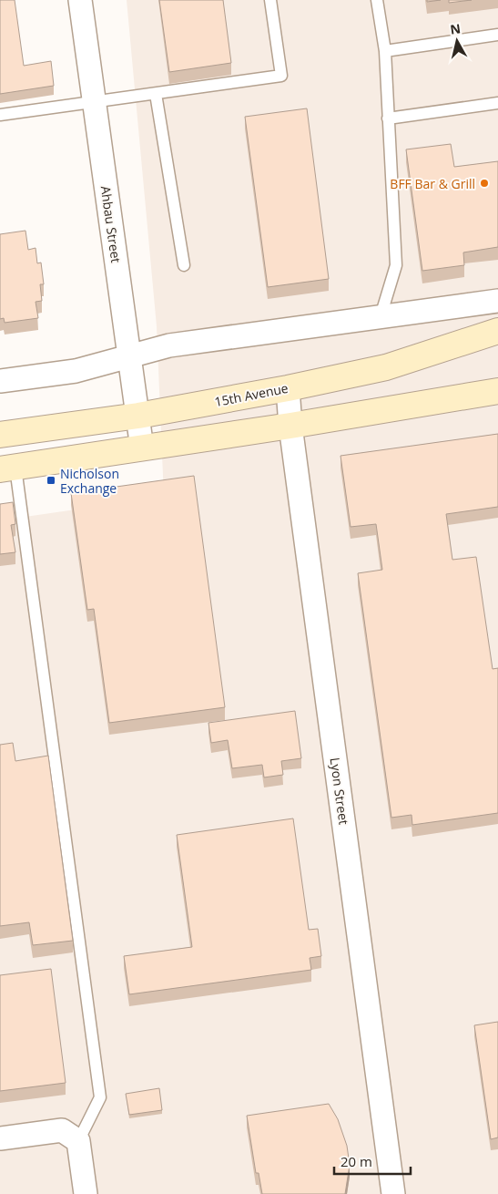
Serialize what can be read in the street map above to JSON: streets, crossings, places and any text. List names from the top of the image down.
{
  "streets": {
    "main road": ["15th Avenue"],
    "street": ["Ahbau Street", "Lyon Street"]
  },
  "crossings": [
    ["Ahbau Street", "15th Avenue"],
    ["15th Avenue", "Lyon Street"]
  ],
  "places": {
    "other": ["BFF Bar & Grill"],
    "transit": ["Nicholson Exchange"]
  },
  "scale_bar": "20 m",
  "north": "top"
}
